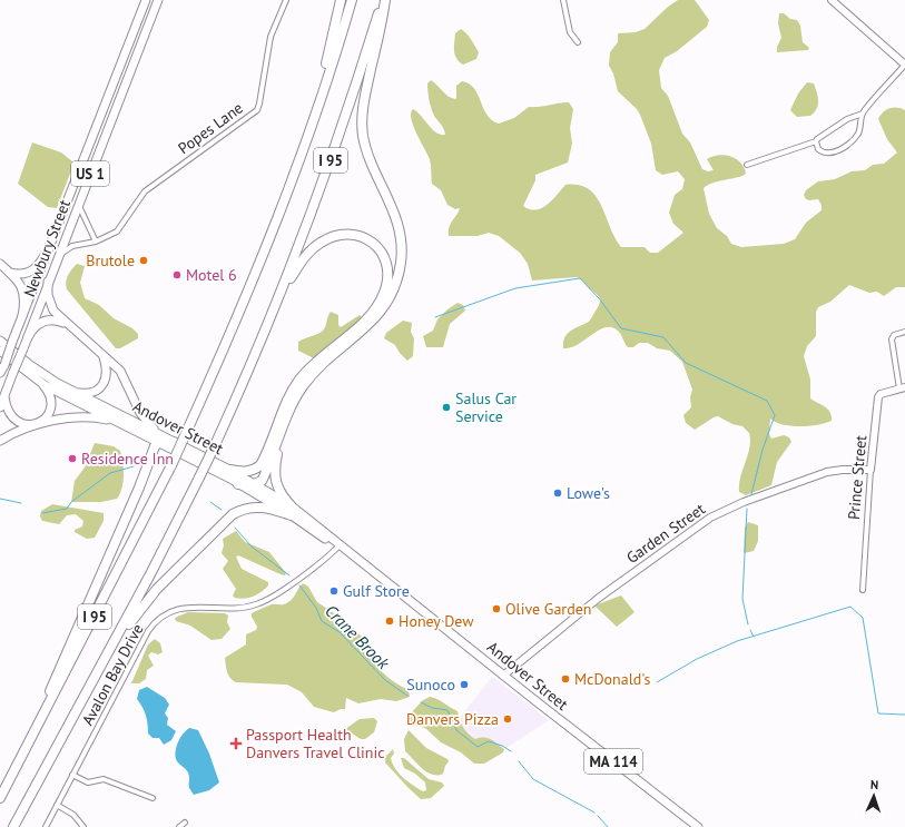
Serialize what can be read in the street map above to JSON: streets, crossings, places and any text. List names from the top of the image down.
{
  "streets": {
    "highway": ["I 95"],
    "main road": [
      "US 1",
      "Newbury Street",
      "Andover Street",
      "Prince Street",
      "Garden Street",
      "MA 114"
    ],
    "street": ["Popes Lane", "Avalon Bay Drive"]
  },
  "crossings": [
    ["Popes Lane", "Newbury Street"],
    ["Andover Street", "Garden Street"],
    ["Andover Street", "Avalon Bay Drive"],
    ["Prince Street", "Garden Street"]
  ],
  "water": ["Crane Brook"],
  "places": {
    "other": [
      "Brutole",
      "Motel 6",
      "Salus Car Service",
      "Residence Inn",
      "Lowe's",
      "Gulf Store",
      "Olive Garden",
      "Honey Dew",
      "McDonald's",
      "Sunoco",
      "Danvers Pizza"
    ],
    "health": ["Passport Health Danvers Travel Clinic"]
  },
  "north": "top"
}
